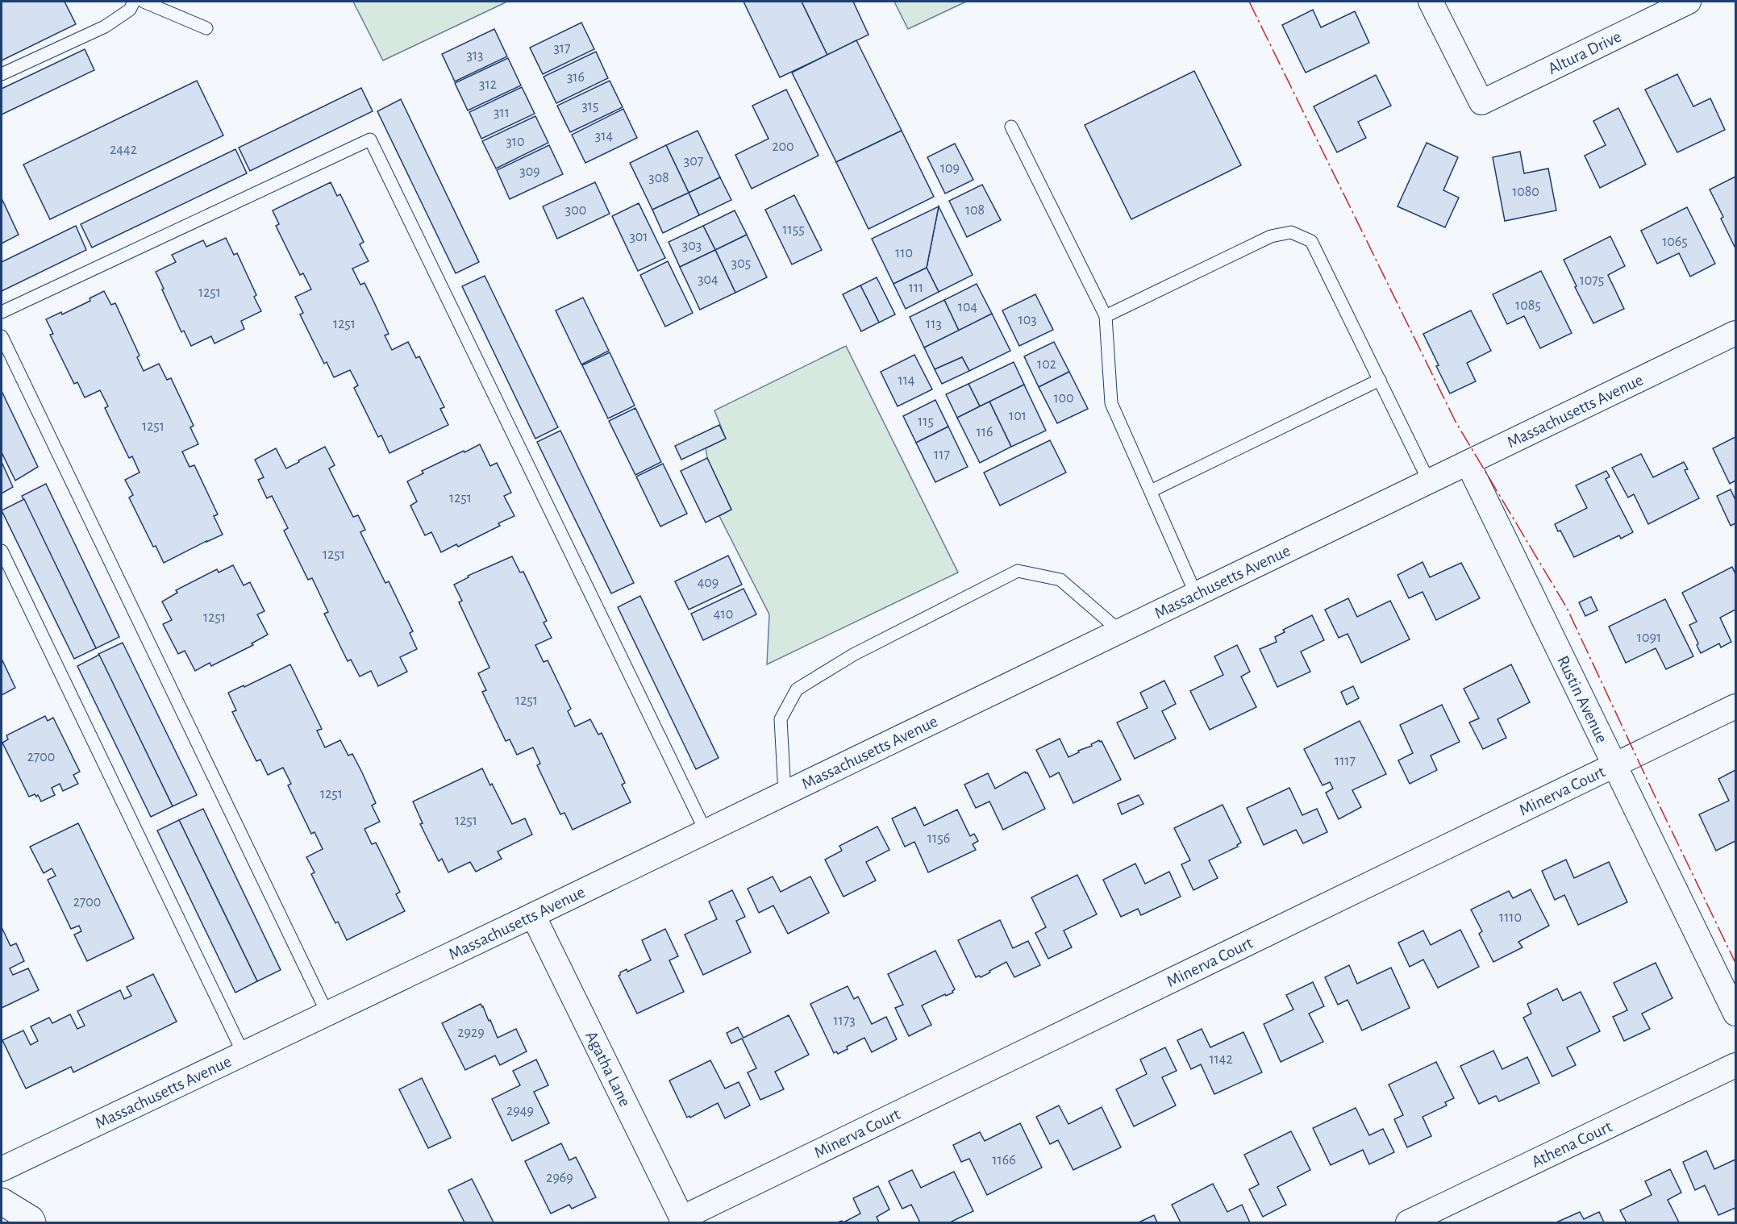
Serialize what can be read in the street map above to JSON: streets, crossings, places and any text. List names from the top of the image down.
{
  "streets": {
    "street": [
      "Altura Drive",
      "Massachusetts Avenue",
      "Rustin Avenue",
      "Minerva Court",
      "Agatha Lane",
      "Athena Court"
    ]
  },
  "crossings": [
    ["Massachusetts Avenue", "Rustin Avenue"],
    ["Massachusetts Avenue", "Agatha Lane"],
    ["Rustin Avenue", "Minerva Court"],
    ["Minerva Court", "Agatha Lane"]
  ],
  "house_numbers": [
    "317",
    "313",
    "316",
    "312",
    "315",
    "311",
    "314",
    "310",
    "200",
    "2442",
    "307",
    "109",
    "309",
    "308",
    "1080",
    "300",
    "108",
    "1155",
    "301",
    "1065",
    "303",
    "110",
    "305",
    "304",
    "1075",
    "111",
    "1251",
    "1085",
    "104",
    "103",
    "1251",
    "113",
    "102",
    "114",
    "100",
    "101",
    "115",
    "1251",
    "116",
    "117",
    "1251",
    "1251",
    "409",
    "410",
    "1251",
    "1091",
    "1251",
    "2700",
    "1117",
    "1251",
    "1251",
    "1156",
    "2700",
    "1110",
    "1173",
    "2929",
    "1142",
    "2949",
    "1166",
    "2969"
  ]
}
